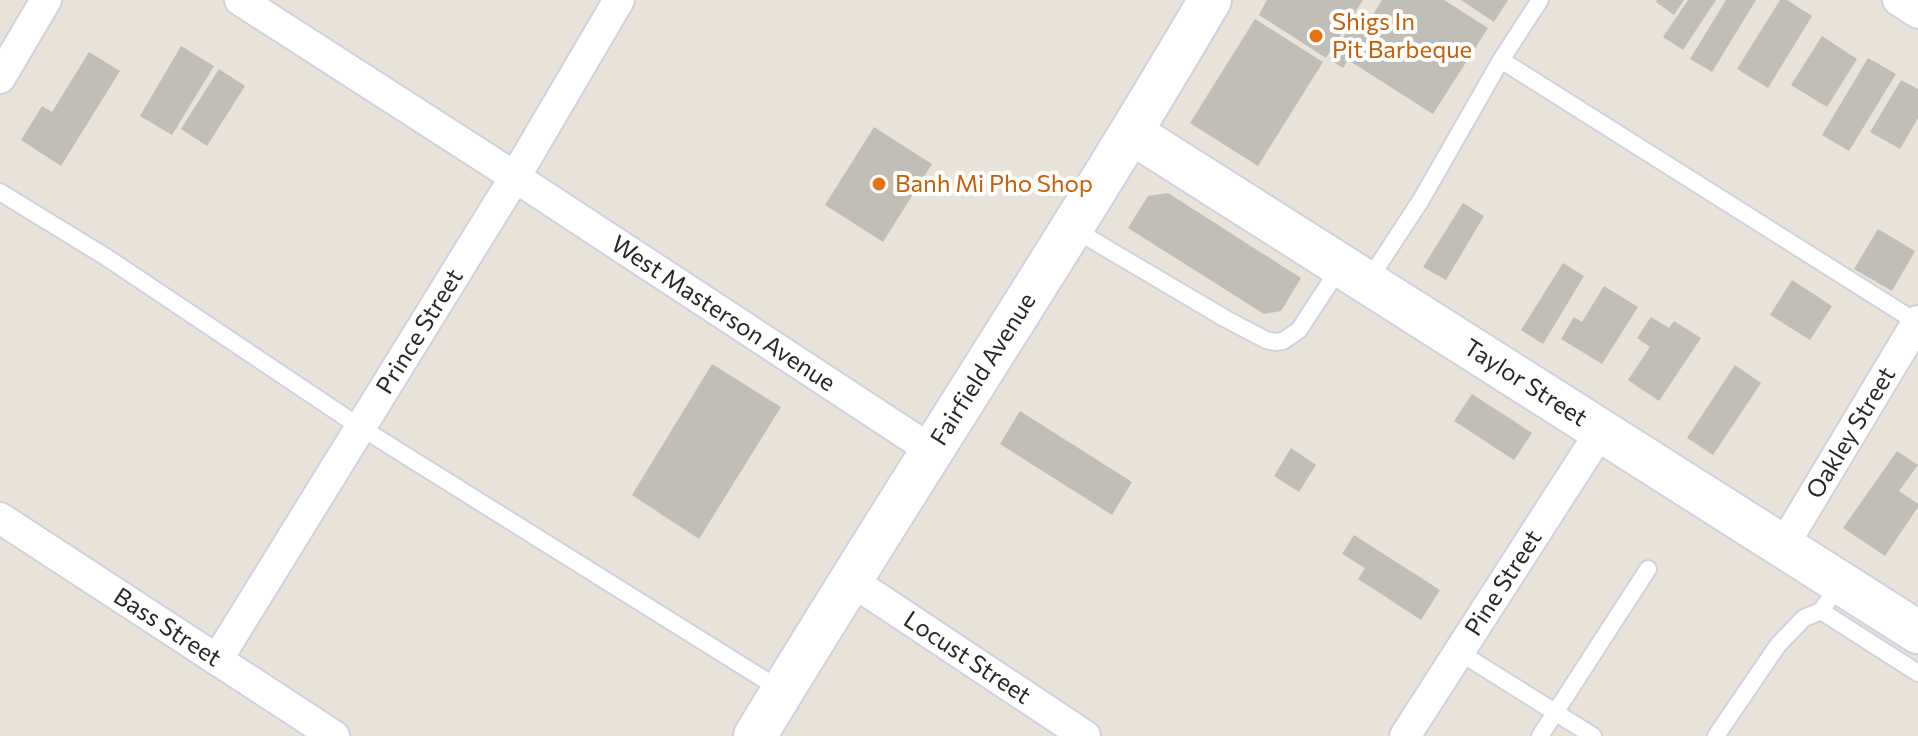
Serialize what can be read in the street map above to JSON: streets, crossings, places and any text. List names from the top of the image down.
{
  "streets": {
    "main road": ["Fairfield Avenue", "Taylor Street"],
    "street": [
      "West Masterson Avenue",
      "Prince Street",
      "Oakley Street",
      "Pine Street",
      "Bass Street",
      "Locust Street"
    ]
  },
  "crossings": [
    ["West Masterson Avenue", "Prince Street"],
    ["West Masterson Avenue", "Fairfield Avenue"],
    ["Prince Street", "Bass Street"],
    ["Fairfield Avenue", "Taylor Street"],
    ["Fairfield Avenue", "Locust Street"],
    ["Taylor Street", "Oakley Street"],
    ["Taylor Street", "Pine Street"]
  ],
  "places": ["Shigs In Pit Barbeque", "Banh Mi Pho Shop"]
}
